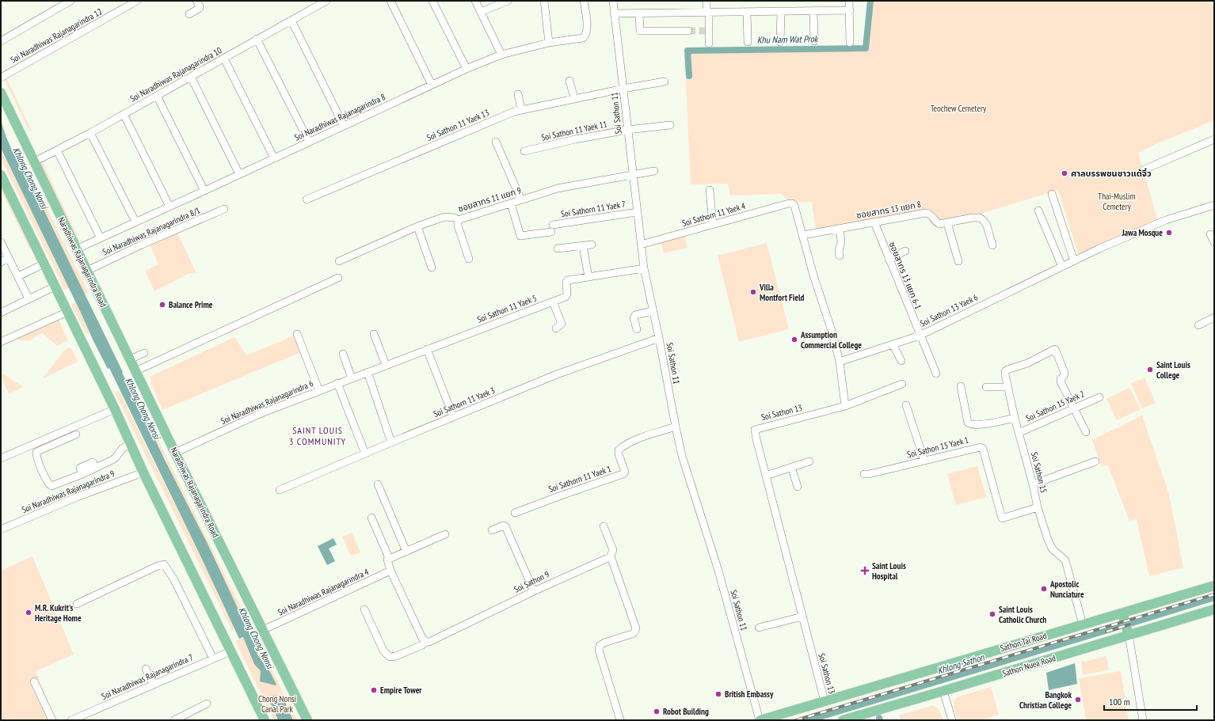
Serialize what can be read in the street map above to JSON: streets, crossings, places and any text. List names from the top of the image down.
{
  "streets": {
    "main road": ["Naradhiwas Rajanagarindra Road", "Sathon Tai Road", "Sathon Nuea Road"],
    "street": [
      "Soi Naradhiwas Rajanagarindra 12",
      "Soi Naradhiwas Rajanagarindra 10",
      "Soi Sathon 11",
      "Soi Naradhiwas Rajanagarindra 8",
      "Soi Sathon 11 Yaek 13",
      "Soi Sathon 11 Yaek 11",
      "ซอยสาทร 11 แยก 9",
      "Soi Sathorn 11 Yaek 7",
      "ซอยสาทร 13 แยก 8",
      "Soi Sathorn 11 Yaek 4",
      "Soi Naradhiwas Rajanagarindra 8/1",
      "ซอยสาทร 13 แยก 6-1",
      "Soi Sathon 11 Yaek 5",
      "Soi Sathon 13 Yaek 6",
      "Soi Naradhiwas Rajanagarindra 6",
      "Soi Sathorn 11 Yaek 3",
      "Soi Sathon 15 Yaek 2",
      "Soi Sathon 13",
      "Soi Sathon 15 Yaek 1",
      "Soi Sathon 15",
      "Soi Sathorn 11 Yaek 1",
      "Soi Naradhiwas Rajanagarindra 9",
      "Soi Sathon 9",
      "Soi Naradhiwas Rajanagarindra 4",
      "Soi Naradhiwas Rajanagarindra 7"
    ]
  },
  "crossings": [
    ["Soi Naradhiwas Rajanagarindra 10", "Naradhiwas Rajanagarindra Road"],
    ["Soi Sathon 11", "Soi Sathon 11 Yaek 13"],
    ["Soi Sathon 11", "Soi Sathon 11 Yaek 11"],
    ["Soi Sathon 11", "ซอยสาทร 11 แยก 9"],
    ["Soi Sathon 11", "Soi Sathorn 11 Yaek 7"],
    ["Soi Sathon 11", "Soi Sathorn 11 Yaek 4"],
    ["Soi Sathon 11", "Soi Sathon 11 Yaek 5"],
    ["Soi Sathon 11", "Soi Sathorn 11 Yaek 3"],
    ["Soi Sathon 11", "Soi Sathorn 11 Yaek 1"],
    ["Soi Sathon 11", "Sathon Tai Road"],
    ["Soi Naradhiwas Rajanagarindra 8", "Naradhiwas Rajanagarindra Road"],
    ["ซอยสาทร 11 แยก 9", "Soi Sathorn 11 Yaek 7"],
    ["ซอยสาทร 13 แยก 8", "Soi Sathorn 11 Yaek 4"],
    ["ซอยสาทร 13 แยก 8", "ซอยสาทร 13 แยก 6-1"],
    ["Soi Naradhiwas Rajanagarindra 8/1", "Naradhiwas Rajanagarindra Road"],
    ["Naradhiwas Rajanagarindra Road", "Soi Naradhiwas Rajanagarindra 6"],
    ["Naradhiwas Rajanagarindra Road", "Soi Naradhiwas Rajanagarindra 4"],
    ["ซอยสาทร 13 แยก 6-1", "Soi Sathon 13 Yaek 6"],
    ["Soi Sathon 11 Yaek 5", "Soi Naradhiwas Rajanagarindra 6"],
    ["Soi Sathon 15 Yaek 2", "Soi Sathon 15"],
    ["Soi Sathon 13", "Sathon Tai Road"],
    ["Soi Sathon 15 Yaek 1", "Soi Sathon 15"],
    ["Soi Sathon 15", "Sathon Tai Road"]
  ],
  "districts": ["SAINT LOUIS 3 COMMUNITY"],
  "water": ["Khu Nam Wat Prok", "Khlong Chong Nonsi", "Khlong Sathon"],
  "parks": ["Teochew Cemetery", "Thai-Muslim Cemetery", "Chong Nonsi Canal Park"],
  "places": {
    "other": [
      "ศาลบรรพชนชาวแต้จิ๋ว",
      "Jawa Mosque",
      "Villa Montfort Field",
      "Balance Prime",
      "Assumption Commercial College",
      "Saint Louis College",
      "Apostolic Nunciature",
      "M.R. Kukrit's Heritage Home",
      "Saint Louis Catholic Church",
      "Empire Tower",
      "British Embassy",
      "Bangkok Christian College",
      "Robot Building"
    ],
    "health": ["Saint Louis Hospital"]
  },
  "scale_bar": "100 m"
}
